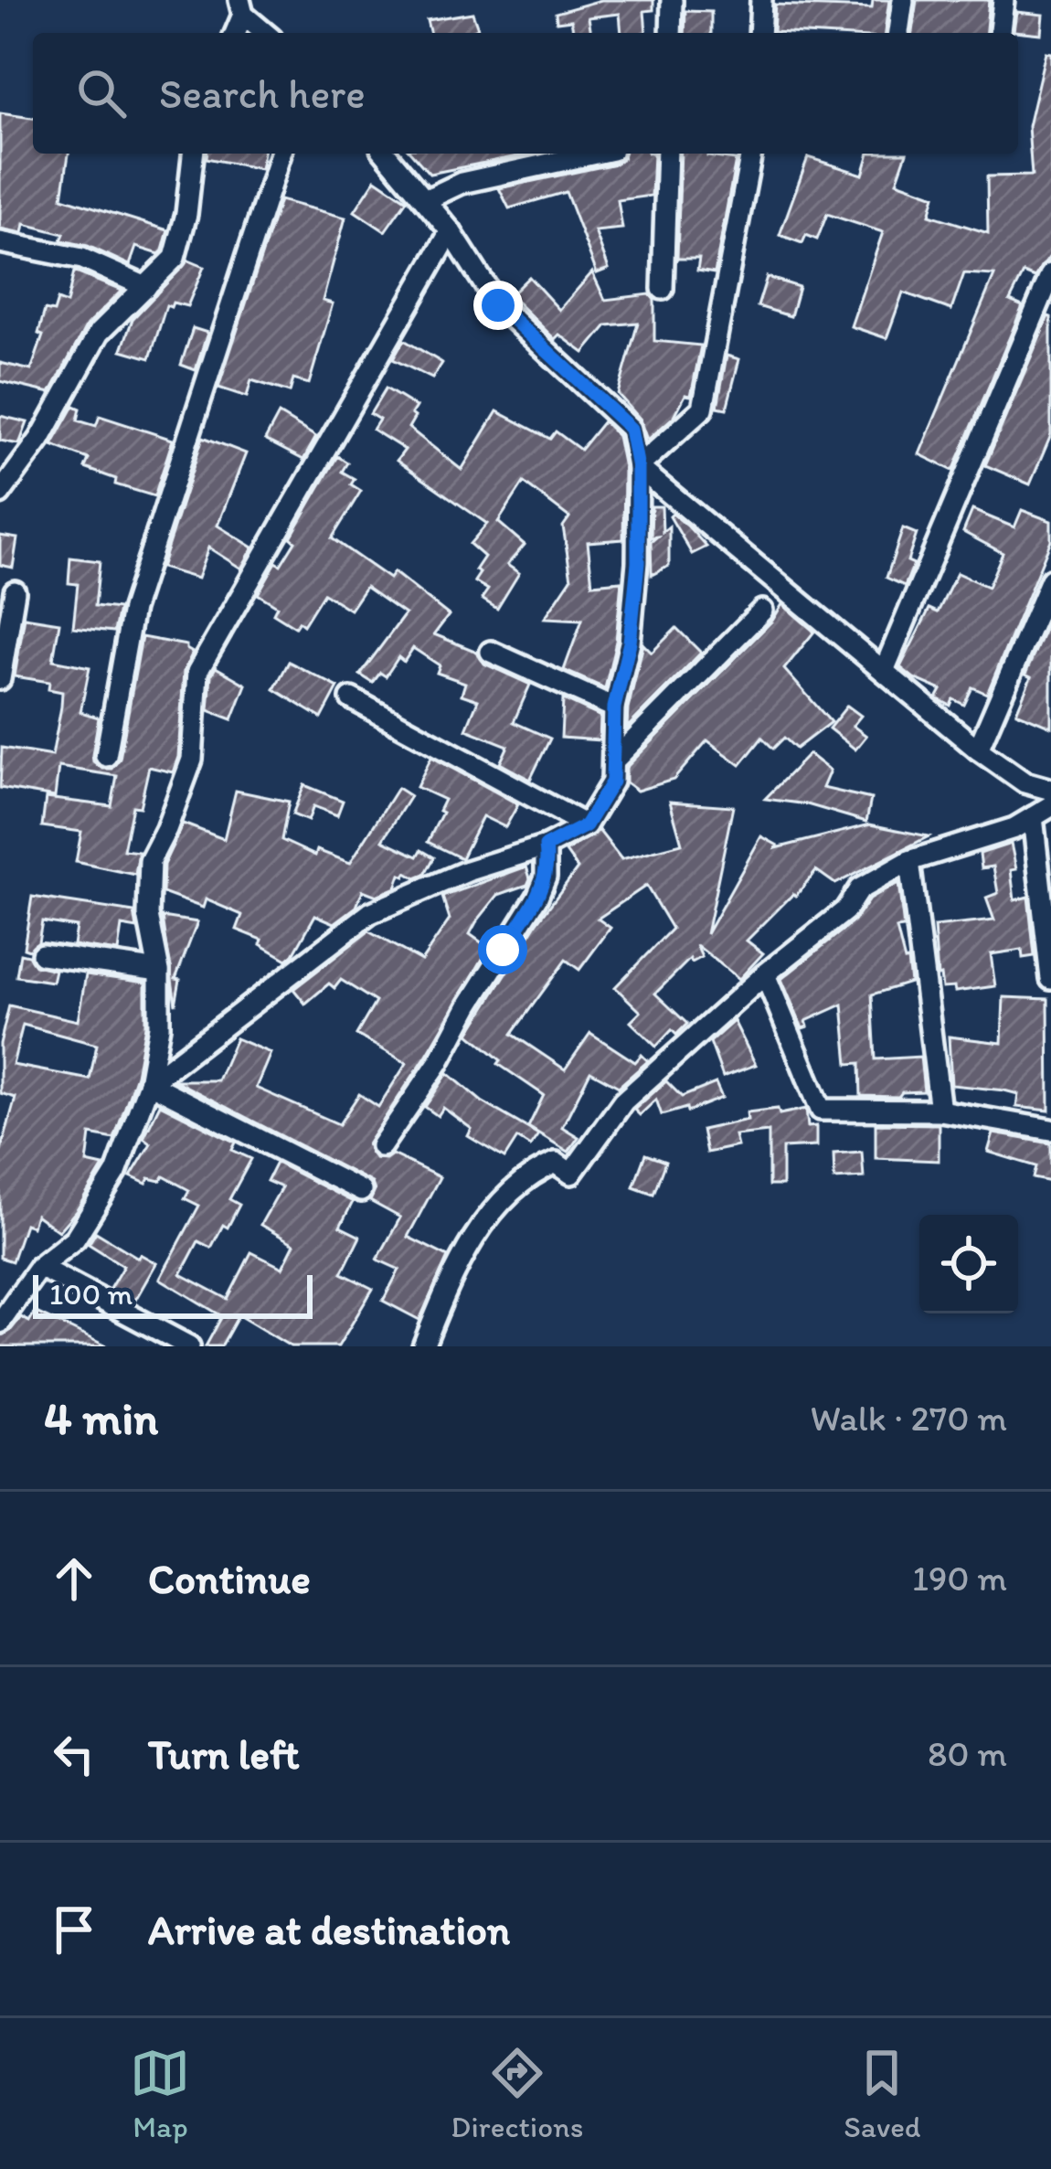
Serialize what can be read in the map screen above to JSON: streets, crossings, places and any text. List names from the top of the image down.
{
  "scale_bar": "100 m",
  "page": {
    "search": "Search here",
    "scale": "100 m",
    "heading": ["4 min", "Walk · 270 m"],
    "list": [
      ["Continue", "190 m"],
      ["Turn left", "80 m"],
      "Arrive at destination"
    ],
    "nav": ["Map", "Directions", "Saved"]
  }
}
